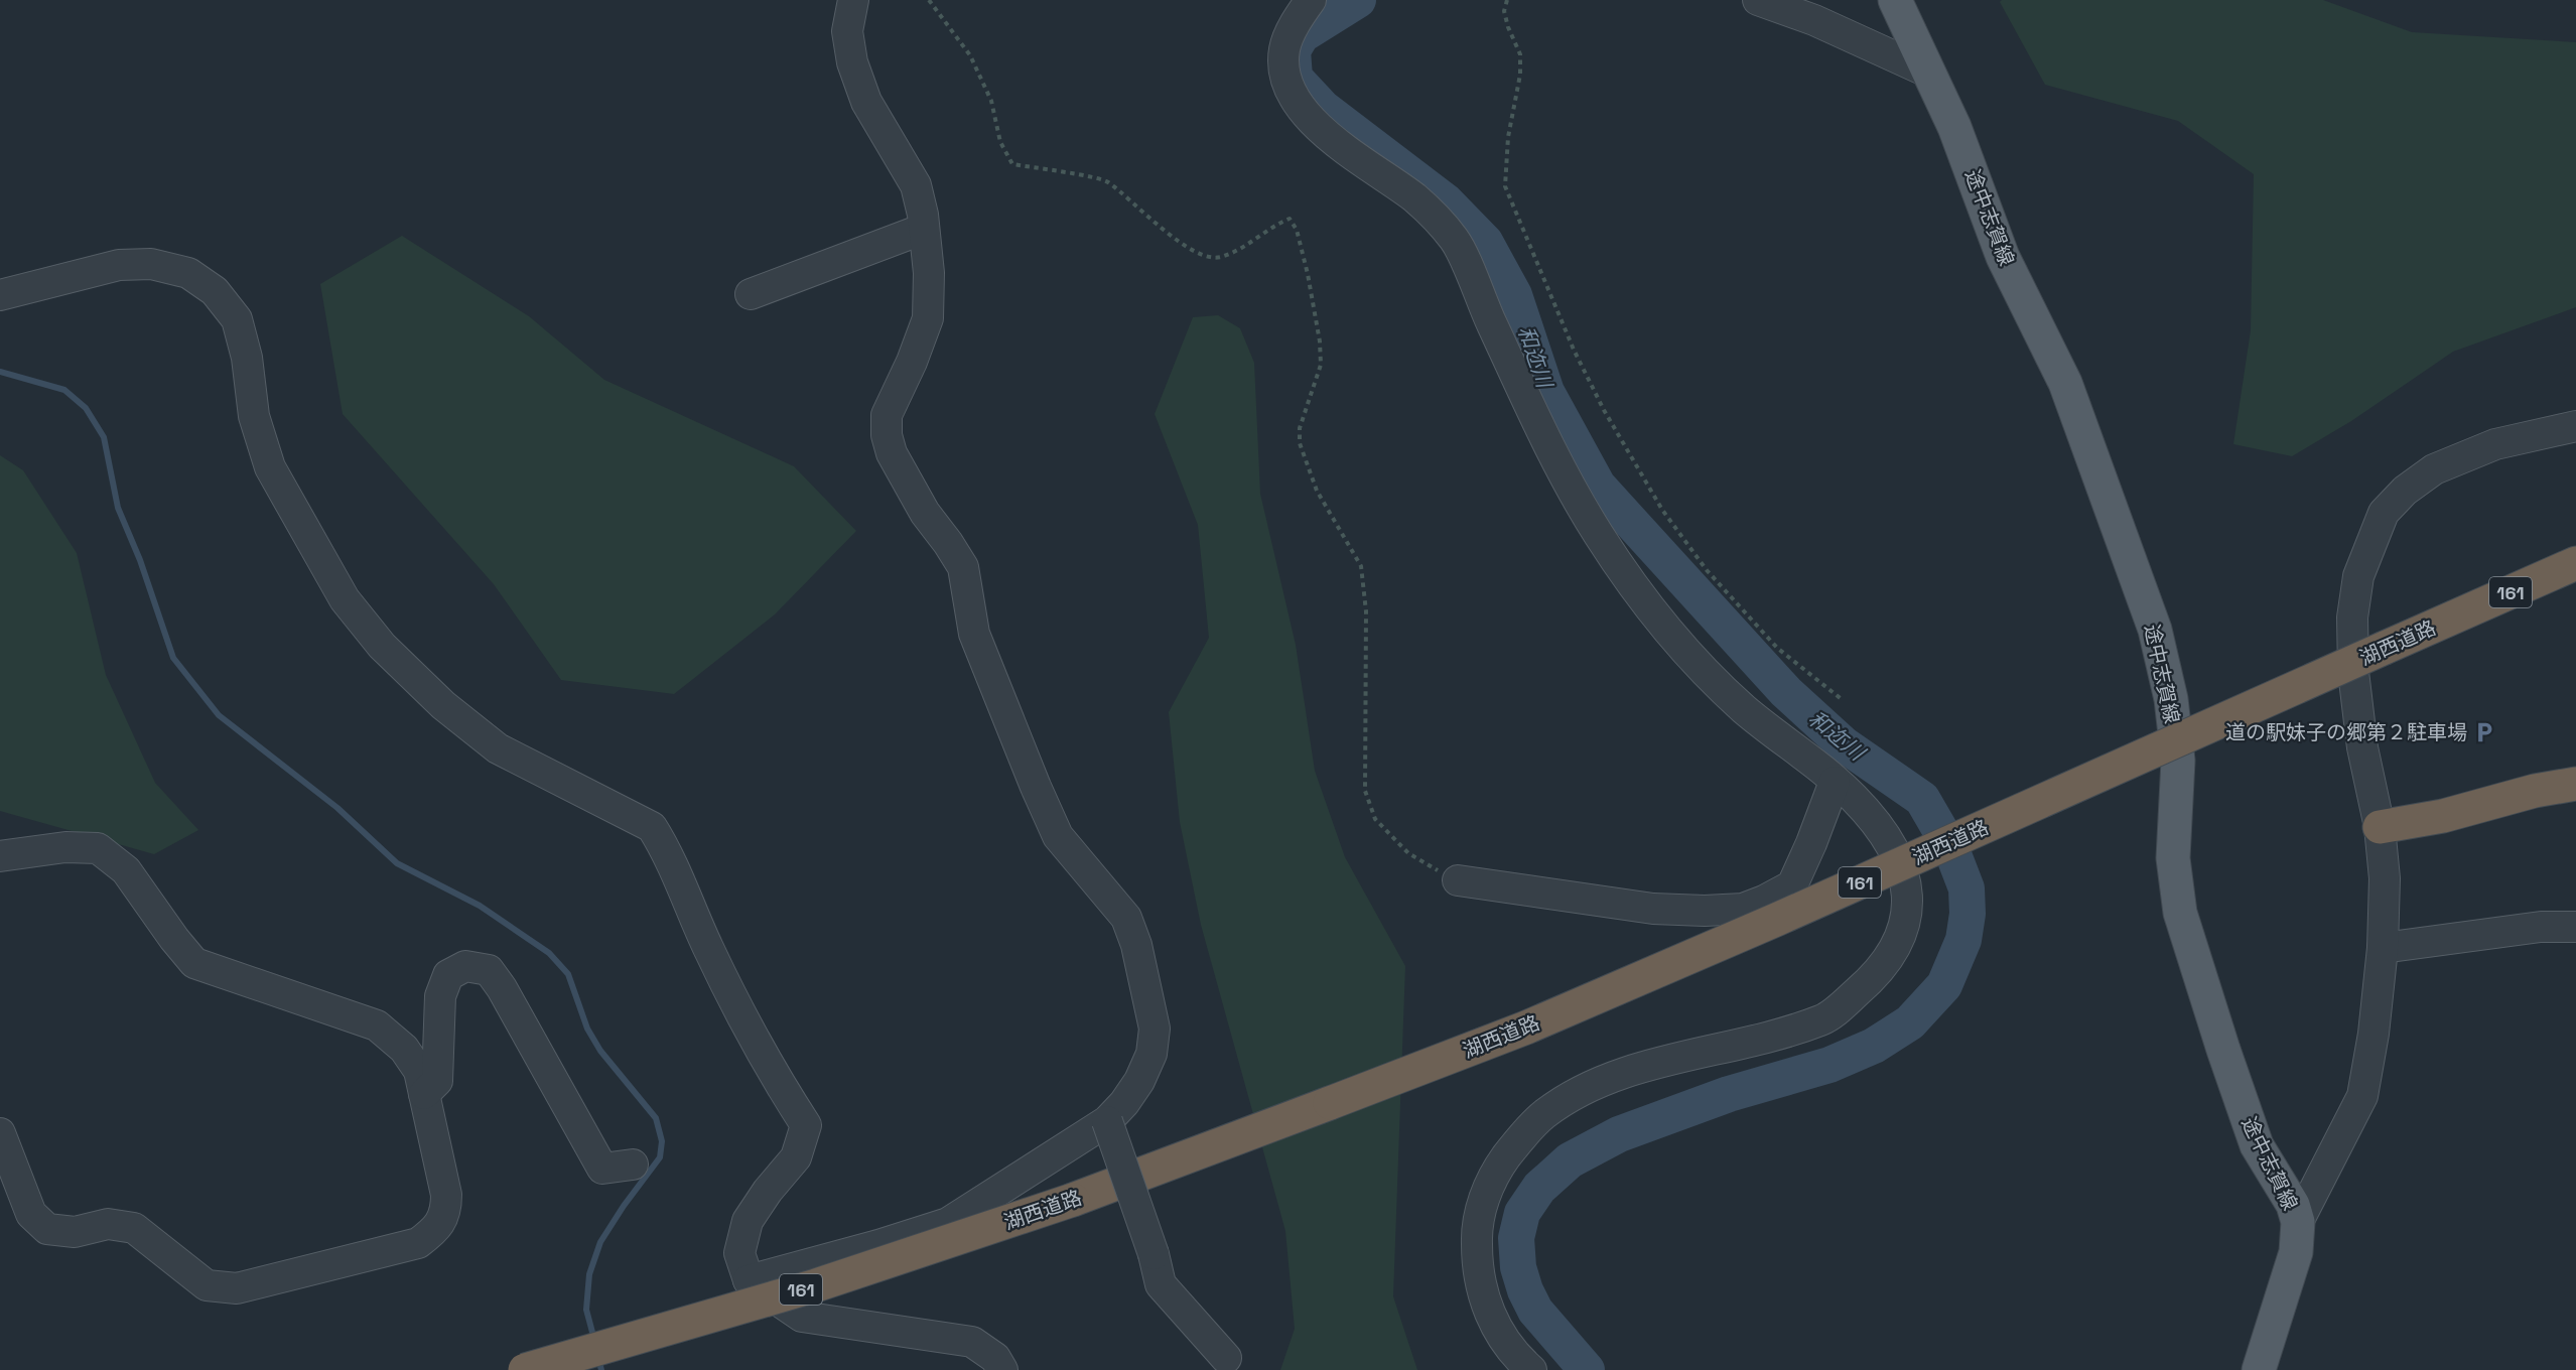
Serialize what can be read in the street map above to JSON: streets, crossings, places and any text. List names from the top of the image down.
{
  "streets": {
    "highway": ["161", "湖西道路"],
    "main road": ["途中志賀線"]
  },
  "water": ["和迩川"],
  "places": {
    "parking": ["道の駅妹子の郷第２駐車場"]
  }
}
